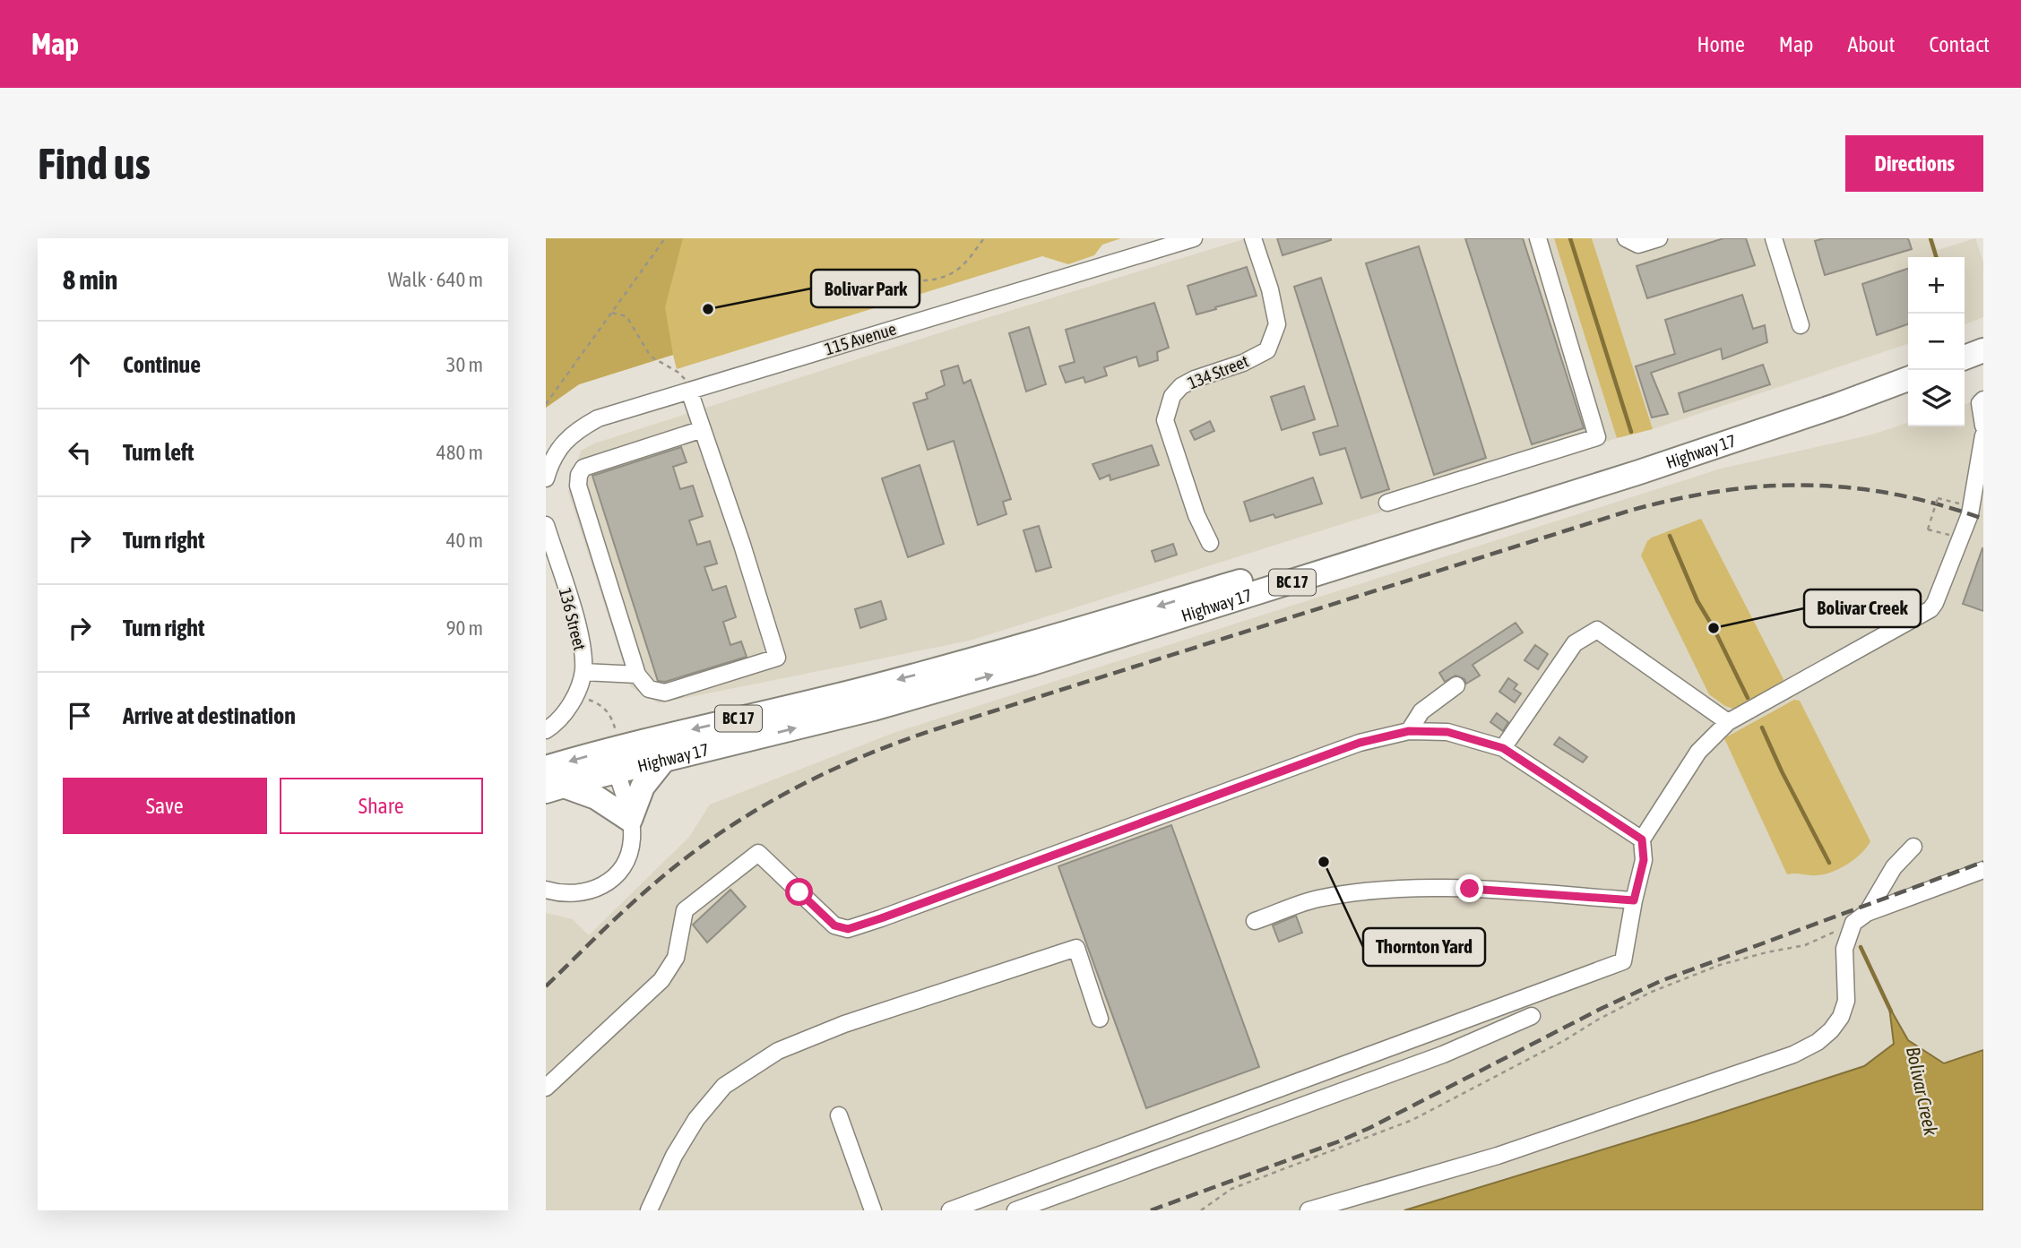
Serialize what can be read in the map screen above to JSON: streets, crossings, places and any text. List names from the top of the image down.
{
  "streets": {
    "highway": ["Highway 17", "BC 17"],
    "street": ["115 Avenue", "134 Street", "136 Street"]
  },
  "water": ["Bolivar Creek"],
  "places": ["Bolivar Park", "Bolivar Creek", "Thornton Yard"],
  "page": {
    "header": "Map",
    "nav": [
      "Home",
      "Map",
      "About",
      "Contact"
    ],
    "buttons": [
      "Directions",
      ["Save", "Share"]
    ],
    "title": "Find us",
    "heading": ["8 min", "Walk · 640 m"],
    "map_buttons": ["+", "−"],
    "list": [
      ["Continue", "30 m"],
      ["Turn left", "480 m"],
      ["Turn right", "40 m"],
      ["Turn right", "90 m"],
      "Arrive at destination"
    ]
  }
}
